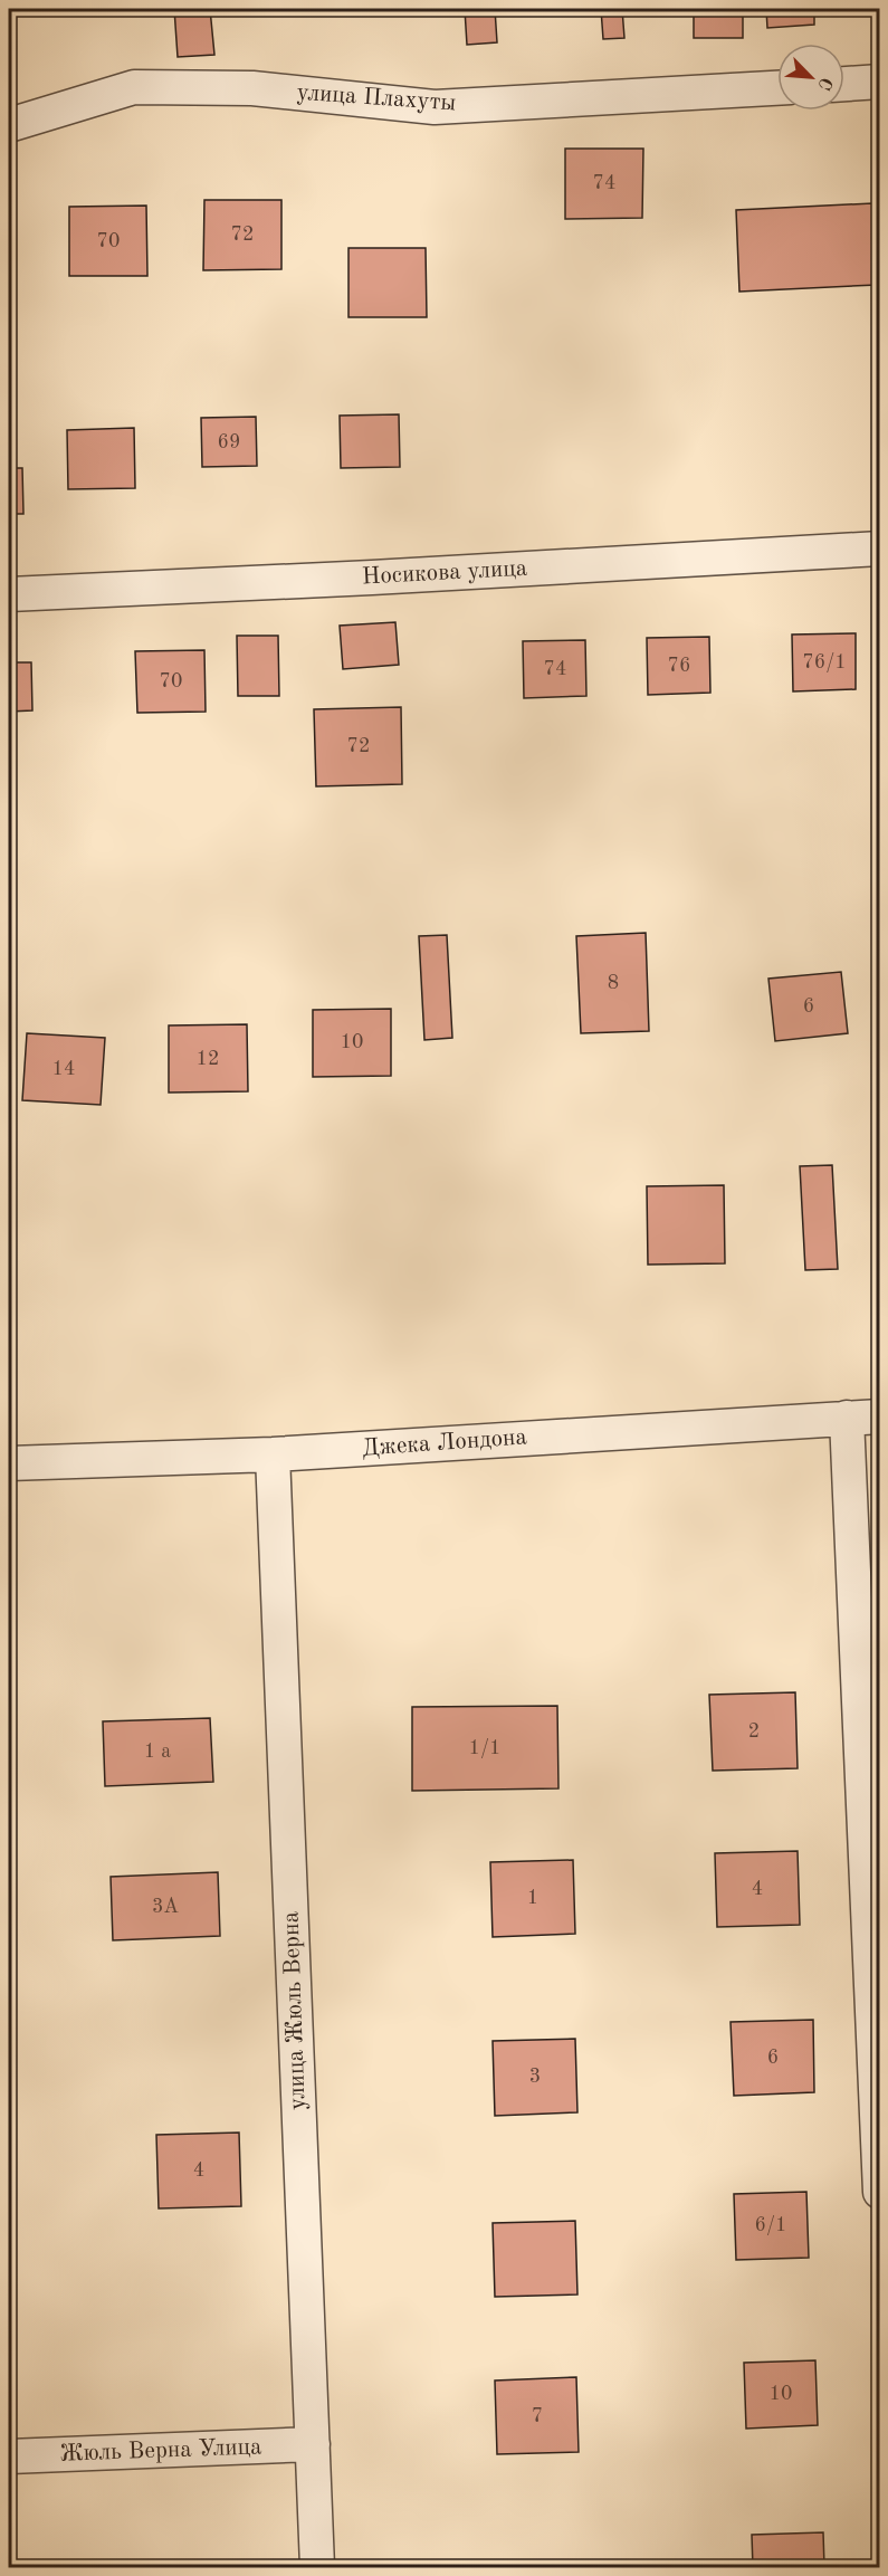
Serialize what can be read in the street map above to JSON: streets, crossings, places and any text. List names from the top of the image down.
{
  "streets": {
    "street": [
      "улица Плахуты",
      "Носикова улица",
      "Джека Лондона",
      "улица Жюль Верна",
      "Жюль Верна Улица"
    ]
  },
  "crossings": [
    ["Джека Лондона", "улица Жюль Верна"],
    ["улица Жюль Верна", "Жюль Верна Улица"]
  ],
  "house_numbers": [
    "74",
    "72",
    "70",
    "69",
    "76/1",
    "76",
    "74",
    "70",
    "72",
    "8",
    "6",
    "10",
    "12",
    "14",
    "2",
    "1/1",
    "1 а",
    "4",
    "1",
    "3А",
    "6",
    "3",
    "4",
    "6/1",
    "10",
    "7"
  ],
  "north": "bottom right"
}
